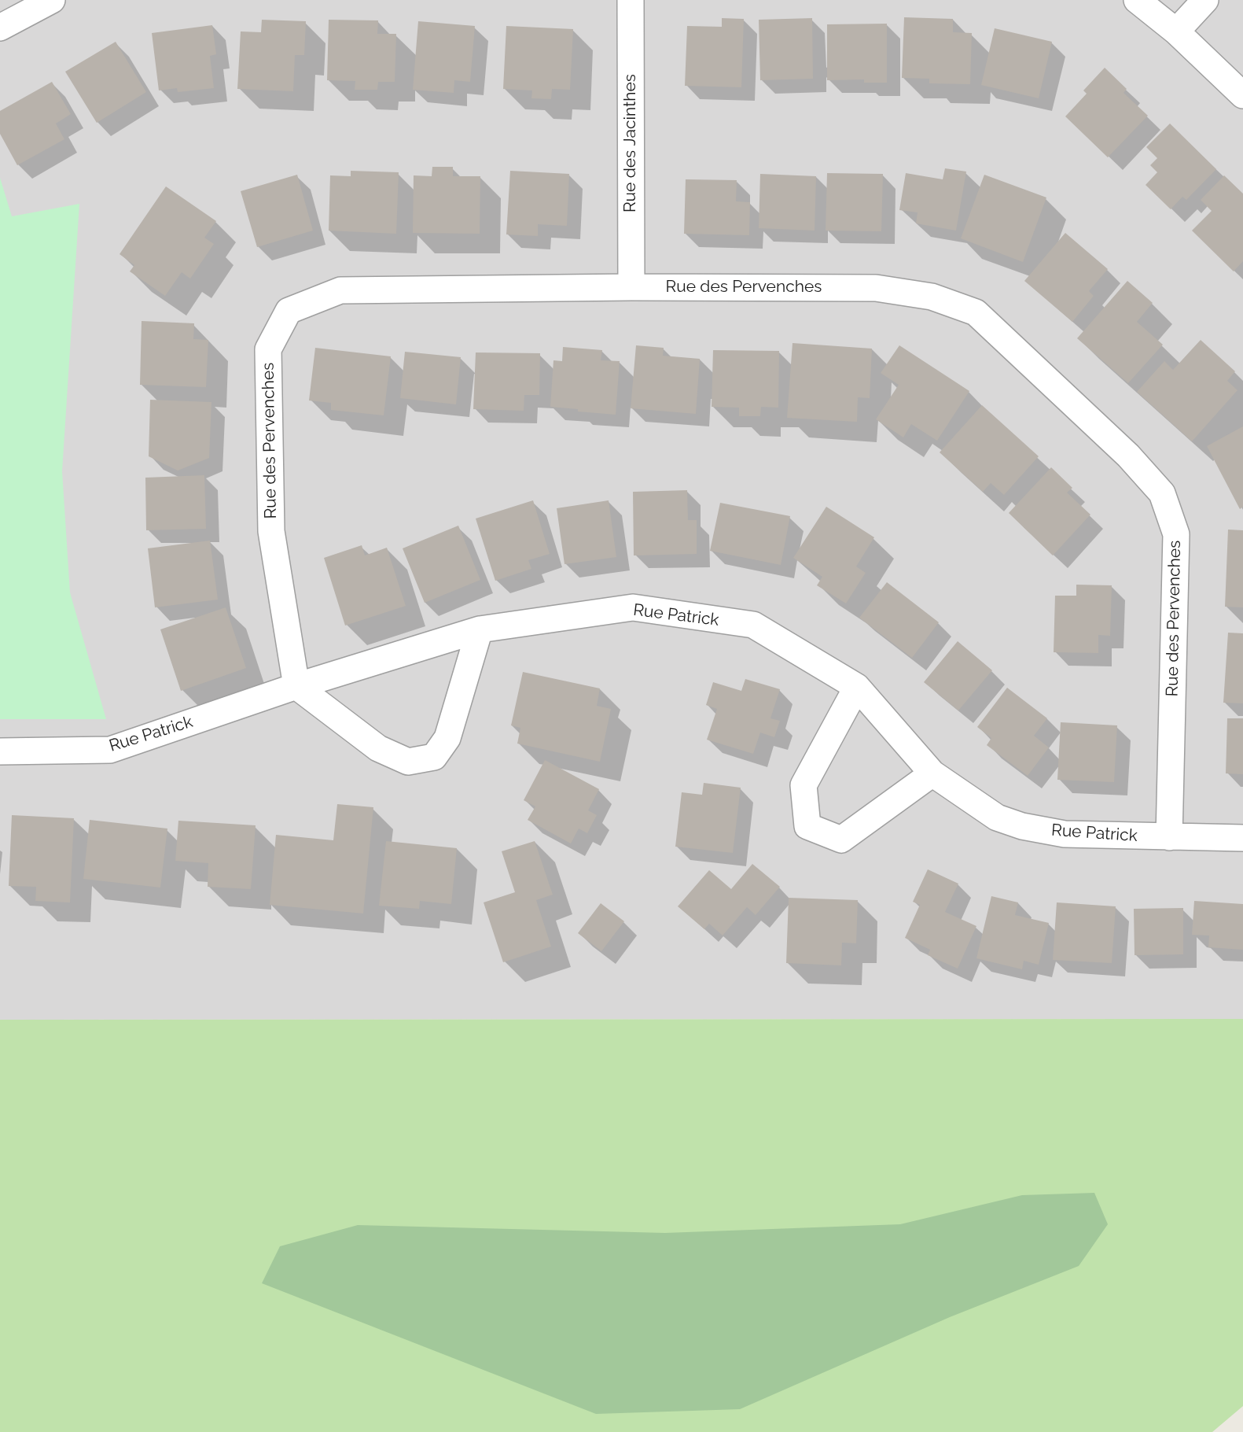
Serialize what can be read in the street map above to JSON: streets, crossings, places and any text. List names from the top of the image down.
{
  "streets": {
    "street": ["Rue des Jacinthes", "Rue des Pervenches", "Rue Patrick"]
  },
  "crossings": [
    ["Rue des Jacinthes", "Rue des Pervenches"],
    ["Rue des Pervenches", "Rue Patrick"]
  ]
}
